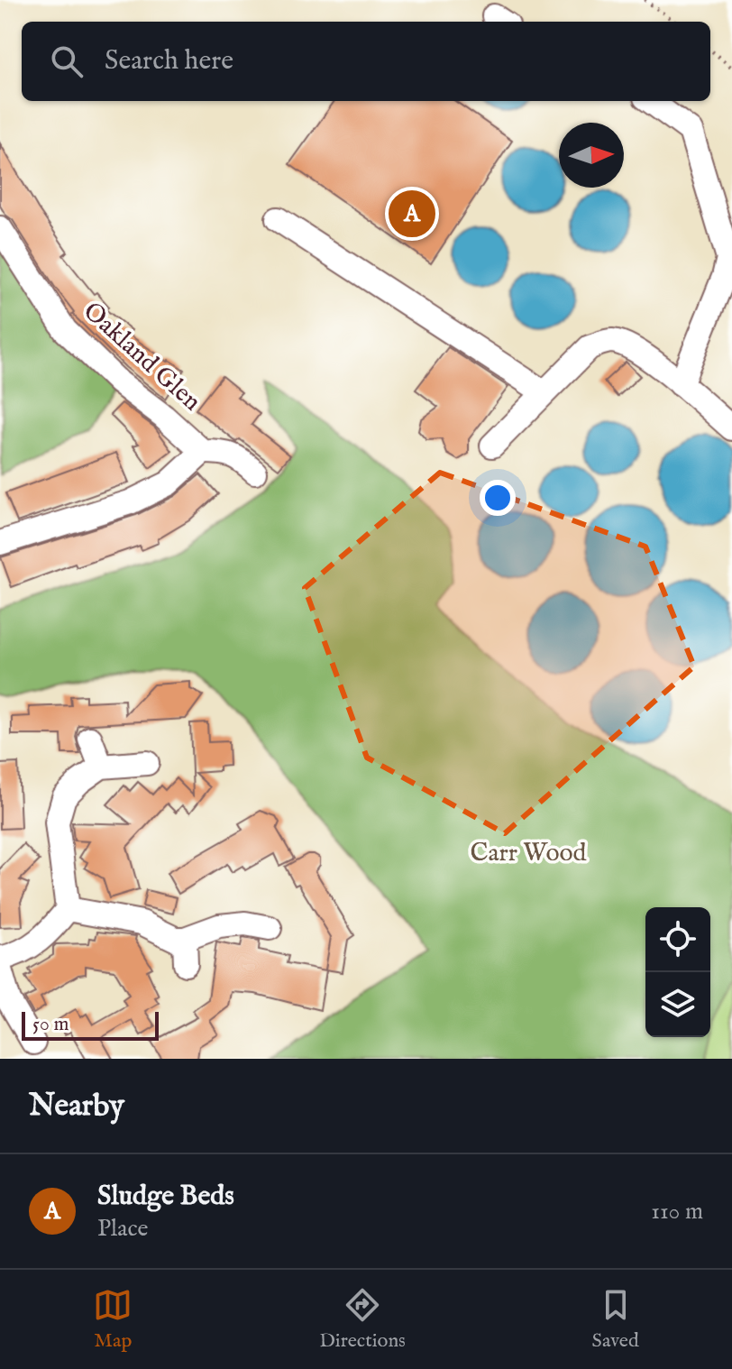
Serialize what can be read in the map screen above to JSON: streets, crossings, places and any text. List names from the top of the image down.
{
  "streets": {
    "street": ["Oakland Glen"]
  },
  "parks": ["Carr Wood"],
  "scale_bar": "50 m",
  "north": "right",
  "page": {
    "search": "Search here",
    "pins": "A",
    "scale": "50 m",
    "heading": "Nearby",
    "list": [
      {
        "mark": "A",
        "name": "Sludge Beds",
        "note": "Place",
        "value": "110 m"
      }
    ],
    "nav": ["Map", "Directions", "Saved"]
  }
}
